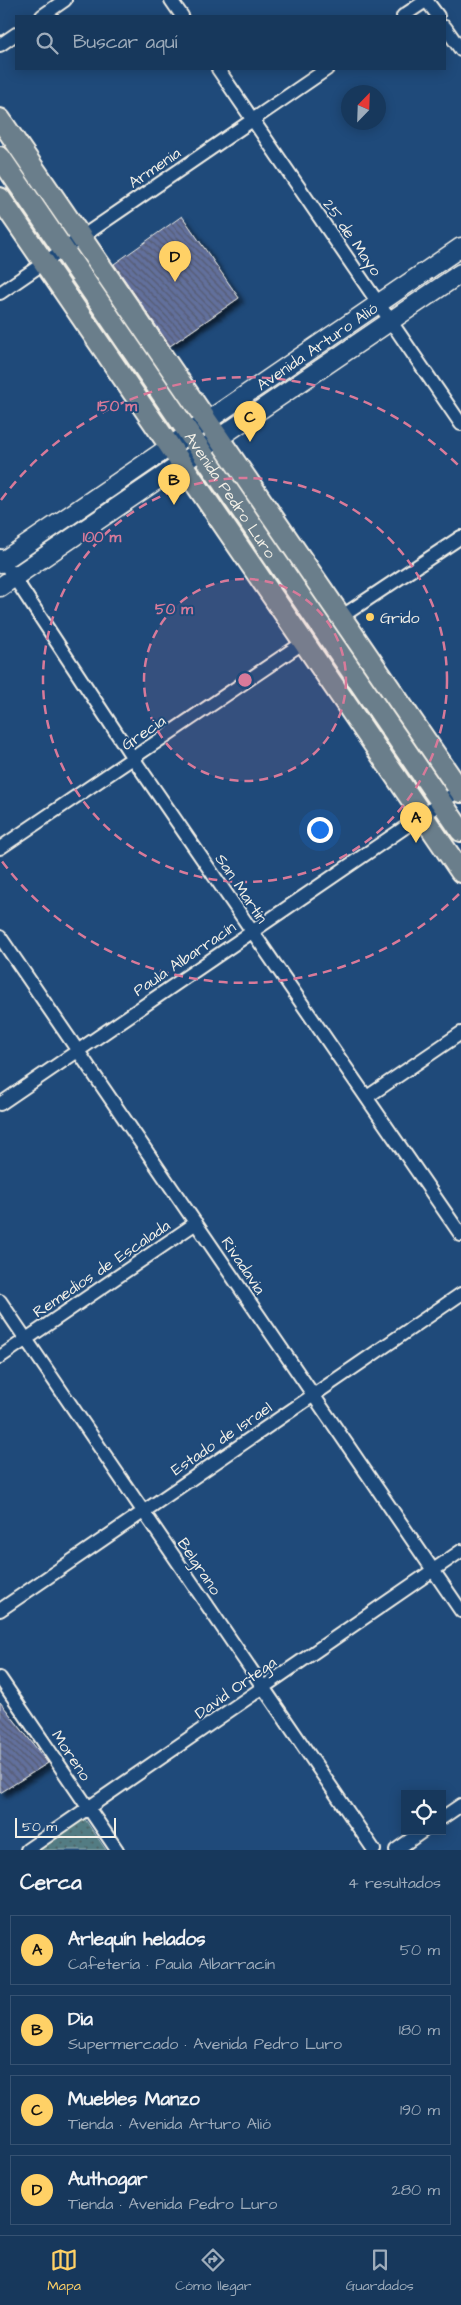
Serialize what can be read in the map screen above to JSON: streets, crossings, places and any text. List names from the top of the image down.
{
  "streets": {
    "highway": ["Avenida Pedro Luro"],
    "main road": ["Avenida Arturo Alió"],
    "street": [
      "Armenia",
      "25 de Mayo",
      "Grecia",
      "San Martín",
      "Paula Albarracín",
      "Rivadavia",
      "Remedios de Escalada",
      "Estado de Israel",
      "Belgrano",
      "David Ortega",
      "Moreno"
    ]
  },
  "crossings": [
    ["Armenia", "25 de Mayo"],
    ["Armenia", "Avenida Pedro Luro"],
    ["25 de Mayo", "Avenida Arturo Alió"],
    ["Avenida Arturo Alió", "Avenida Pedro Luro"],
    ["Avenida Arturo Alió", "San Martín"],
    ["Avenida Pedro Luro", "Grecia"],
    ["Avenida Pedro Luro", "Paula Albarracín"],
    ["Grecia", "San Martín"],
    ["San Martín", "Paula Albarracín"],
    ["Paula Albarracín", "Rivadavia"],
    ["Rivadavia", "Remedios de Escalada"],
    ["Rivadavia", "Estado de Israel"],
    ["Rivadavia", "David Ortega"],
    ["Remedios de Escalada", "Belgrano"],
    ["Estado de Israel", "Belgrano"],
    ["Belgrano", "David Ortega"],
    ["David Ortega", "Moreno"]
  ],
  "places": ["Grido"],
  "scale_bar": "50 m",
  "north": "top right",
  "page": {
    "search": "Buscar aquí",
    "pins": [
      "D",
      "C",
      "B",
      "A"
    ],
    "scale": "50 m",
    "heading": ["Cerca", "4 resultados"],
    "list": [
      {
        "mark": "A",
        "name": "Arlequín helados",
        "note": "Cafetería · Paula Albarracín",
        "value": "50 m"
      },
      {
        "mark": "B",
        "name": "Dia",
        "note": "Supermercado · Avenida Pedro Luro",
        "value": "180 m"
      },
      {
        "mark": "C",
        "name": "Muebles Manzo",
        "note": "Tienda · Avenida Arturo Alió",
        "value": "190 m"
      },
      {
        "mark": "D",
        "name": "Authogar",
        "note": "Tienda · Avenida Pedro Luro",
        "value": "280 m"
      }
    ],
    "nav": ["Mapa", "Cómo llegar", "Guardados"]
  },
  "rings": ["150 m", "100 m", "50 m"]
}
